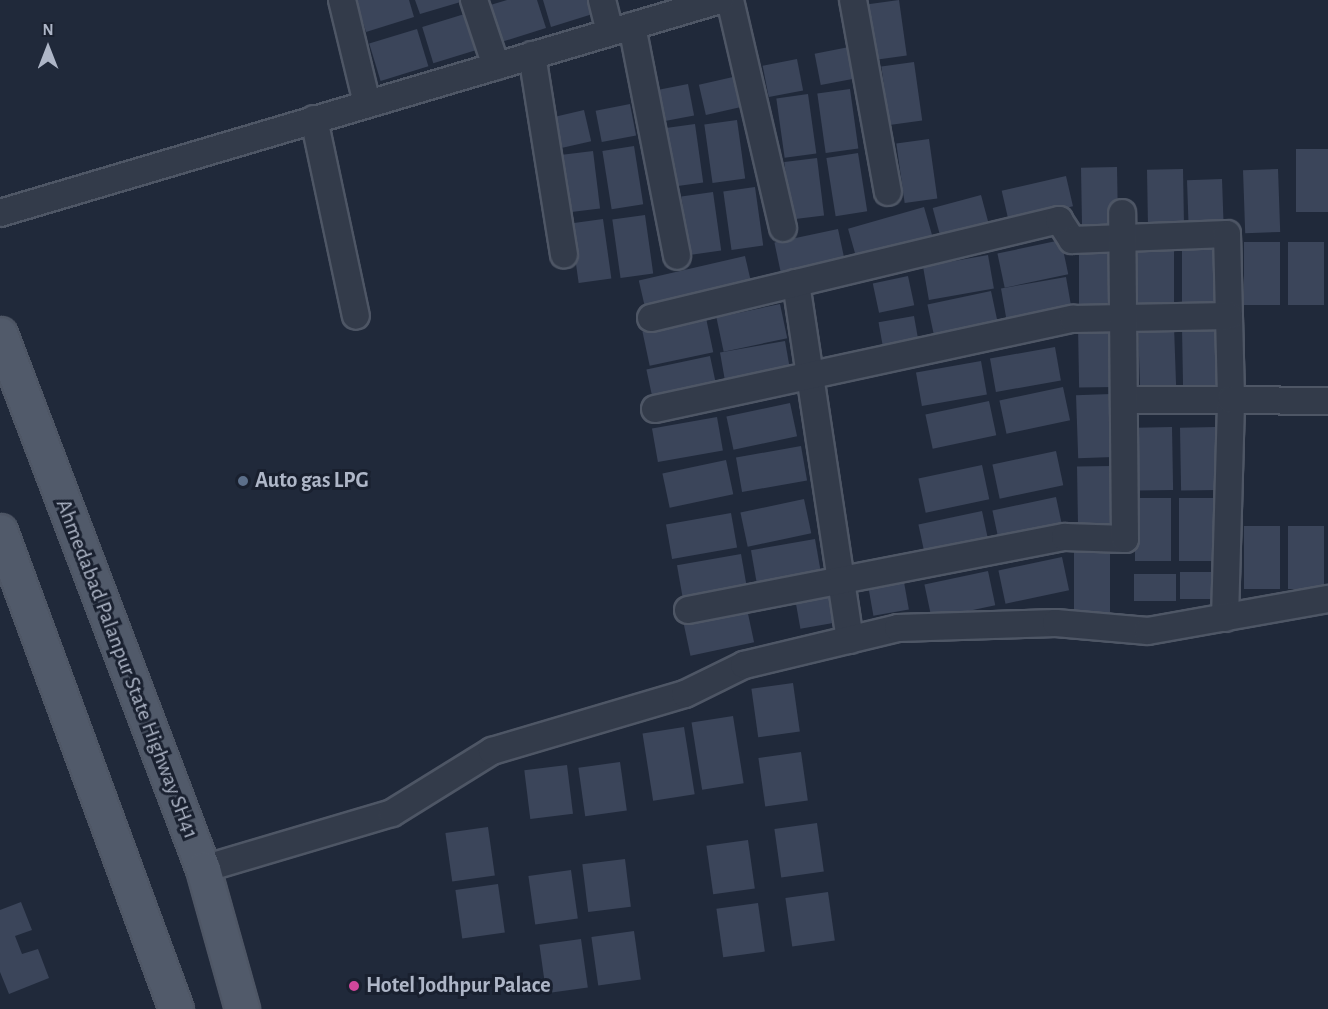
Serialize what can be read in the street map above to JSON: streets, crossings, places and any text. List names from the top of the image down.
{
  "streets": {
    "main road": ["Ahmedabad Palanpur State Highway SH41"]
  },
  "places": ["Auto gas LPG", "Hotel Jodhpur Palace"],
  "north": "top"
}
